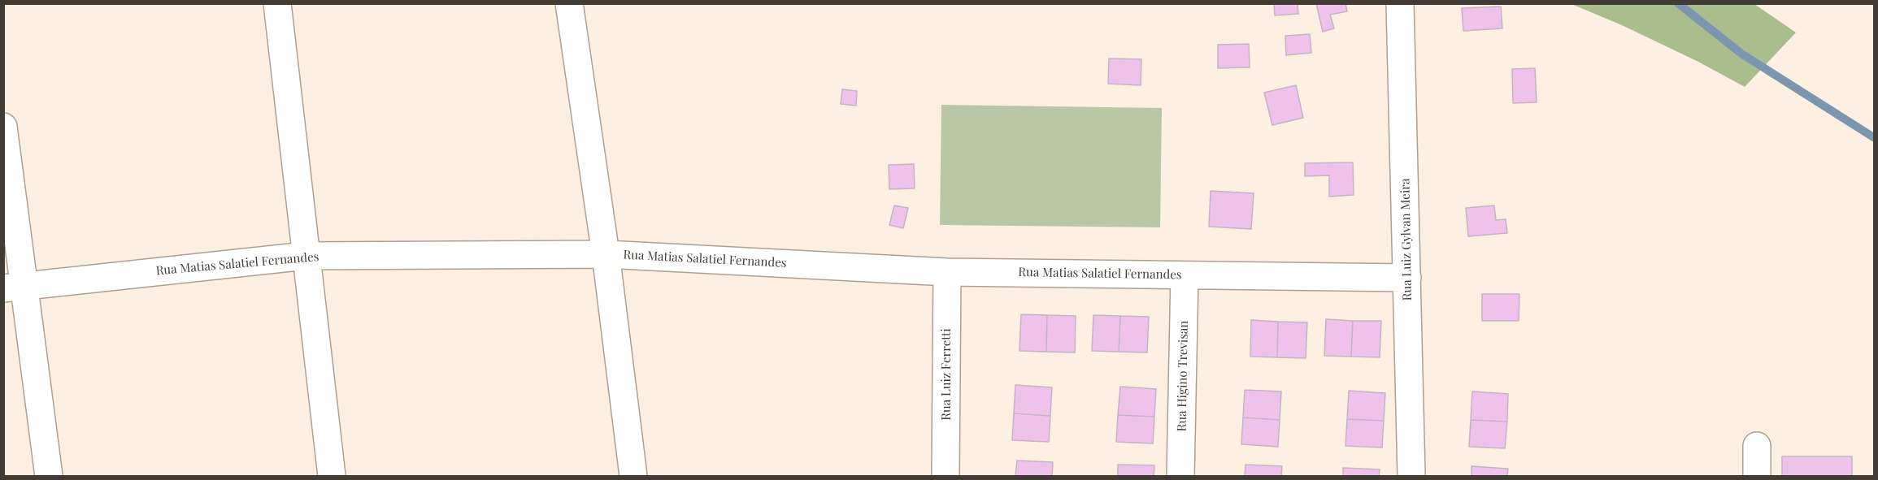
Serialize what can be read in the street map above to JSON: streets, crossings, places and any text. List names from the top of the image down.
{
  "streets": {
    "street": [
      "Rua Luiz Gylvan Meira",
      "Rua Matias Salatiel Fernandes",
      "Rua Luiz Ferretti",
      "Rua Higino Trevisan"
    ]
  },
  "crossings": [
    ["Rua Luiz Gylvan Meira", "Rua Matias Salatiel Fernandes"],
    ["Rua Matias Salatiel Fernandes", "Rua Luiz Ferretti"],
    ["Rua Matias Salatiel Fernandes", "Rua Higino Trevisan"]
  ]
}
